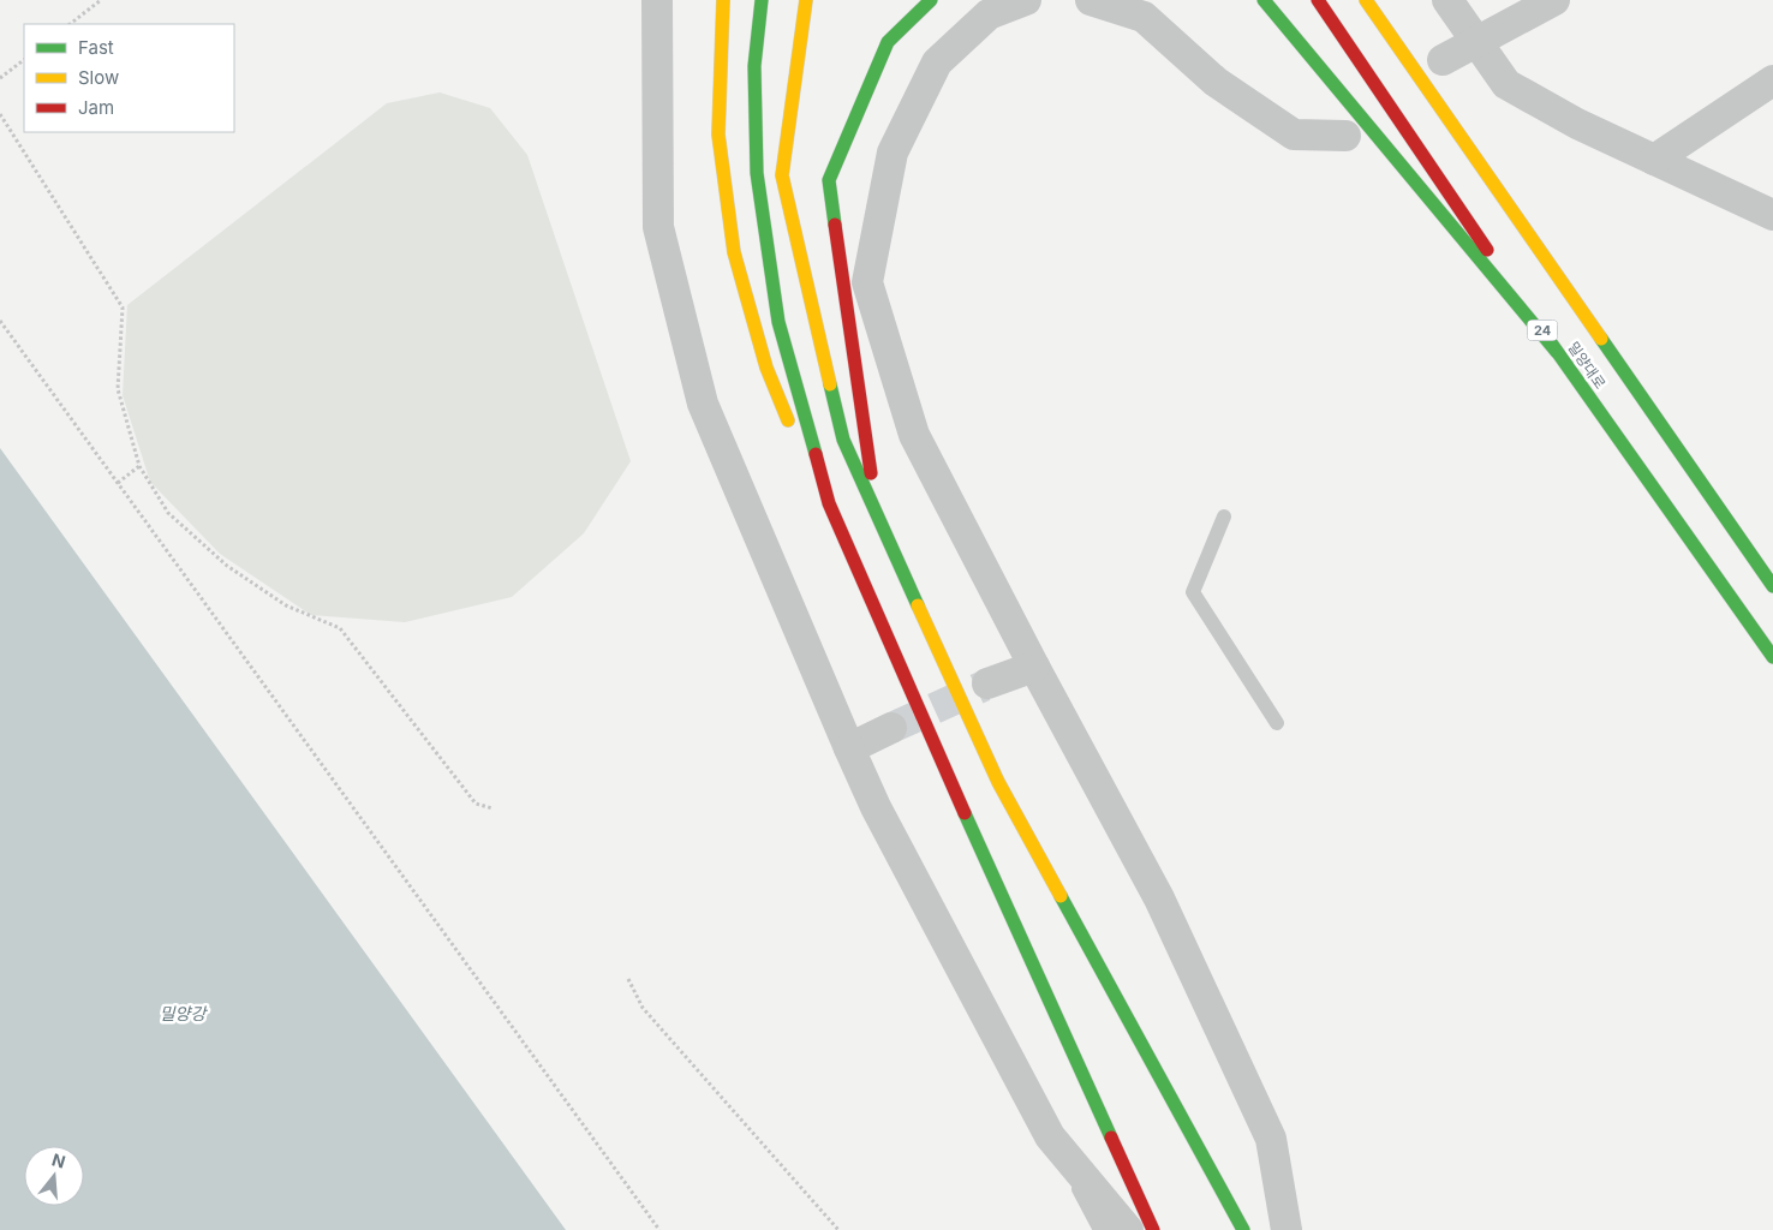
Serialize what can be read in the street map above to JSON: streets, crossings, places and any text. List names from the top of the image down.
{
  "streets": {
    "main road": ["24", "밀양대로"]
  },
  "water": ["밀양강"],
  "legend": ["Fast", "Slow", "Jam"],
  "north": "top"
}
